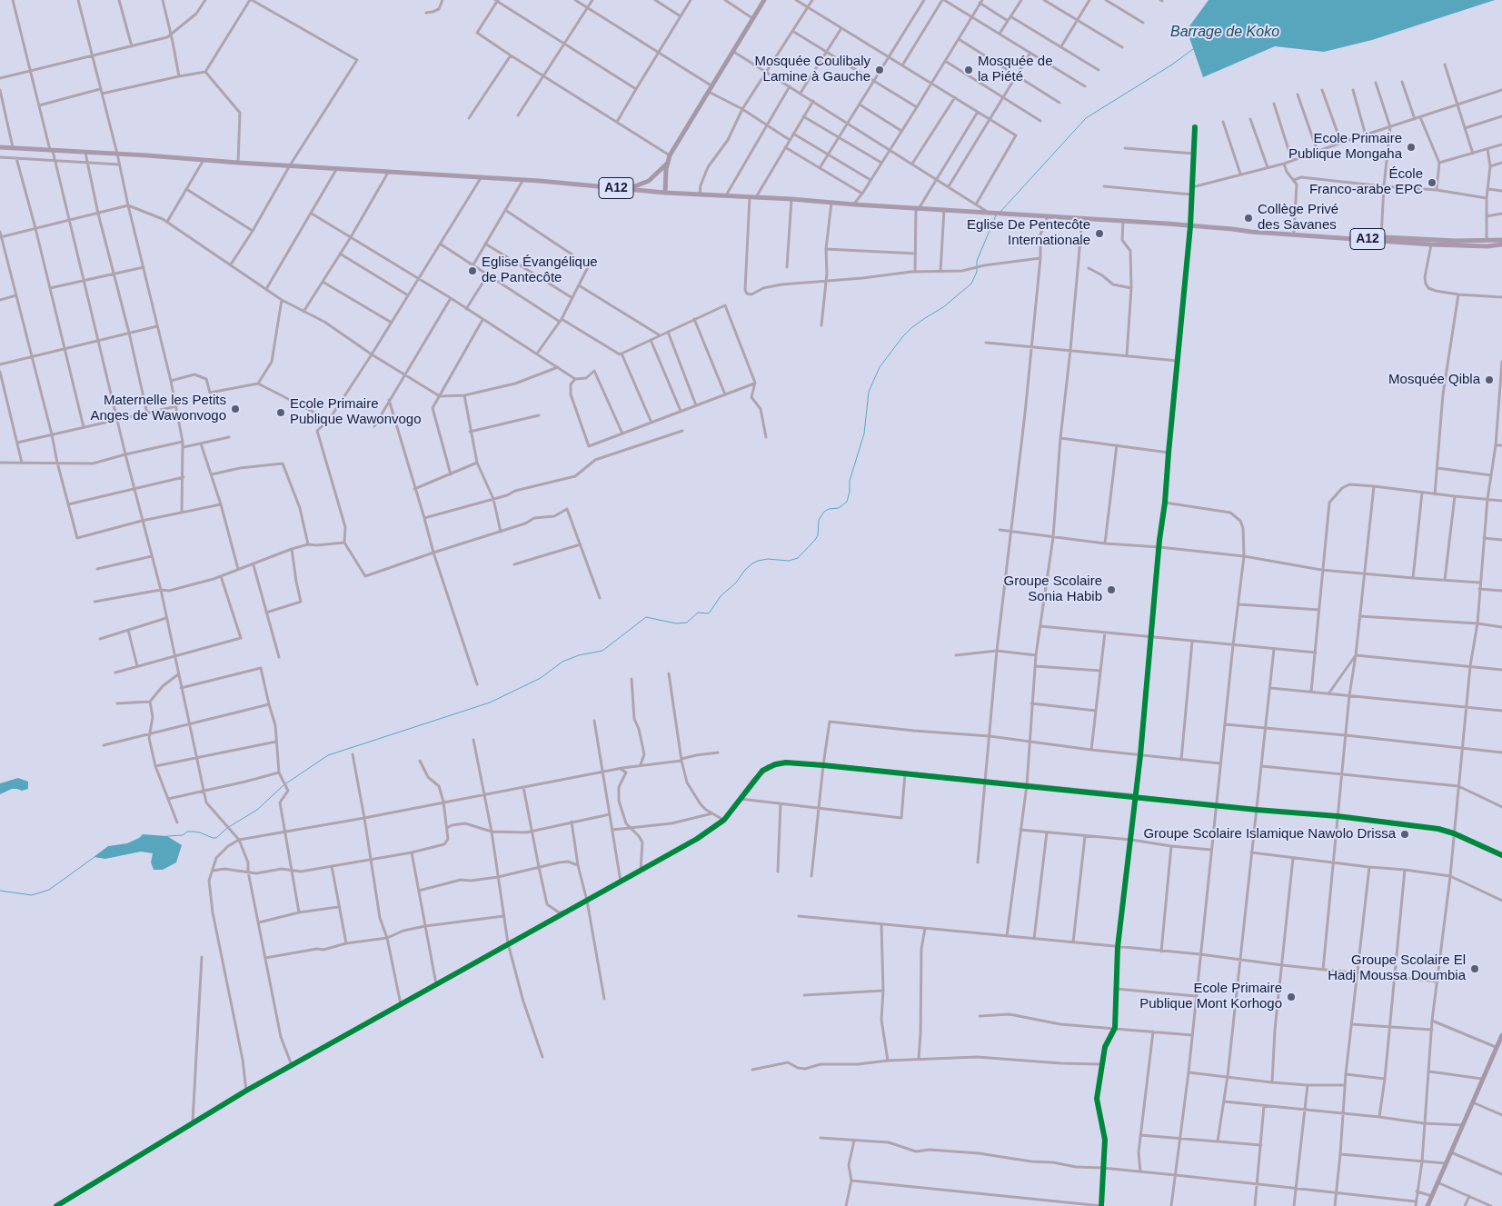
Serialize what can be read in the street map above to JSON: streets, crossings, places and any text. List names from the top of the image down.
{
  "streets": {
    "main road": ["A12"]
  },
  "water": ["Barrage de Koko"],
  "places": [
    "Mosquée Coulibaly Lamine à Gauche",
    "Mosquée de la Piété",
    "Ecole Primaire Publique Mongaha",
    "École Franco-arabe EPC",
    "Collège Privé des Savanes",
    "Eglise De Pentecôte Internationale",
    "Eglise Évangélique de Pantecôte",
    "Mosquée Qibla",
    "Maternelle les Petits Anges de Wawonvogo",
    "Ecole Primaire Publique Wawonvogo",
    "Groupe Scolaire Sonia Habib",
    "Groupe Scolaire Islamique Nawolo Drissa",
    "Groupe Scolaire El Hadj Moussa Doumbia",
    "Ecole Primaire Publique Mont Korhogo"
  ]
}
